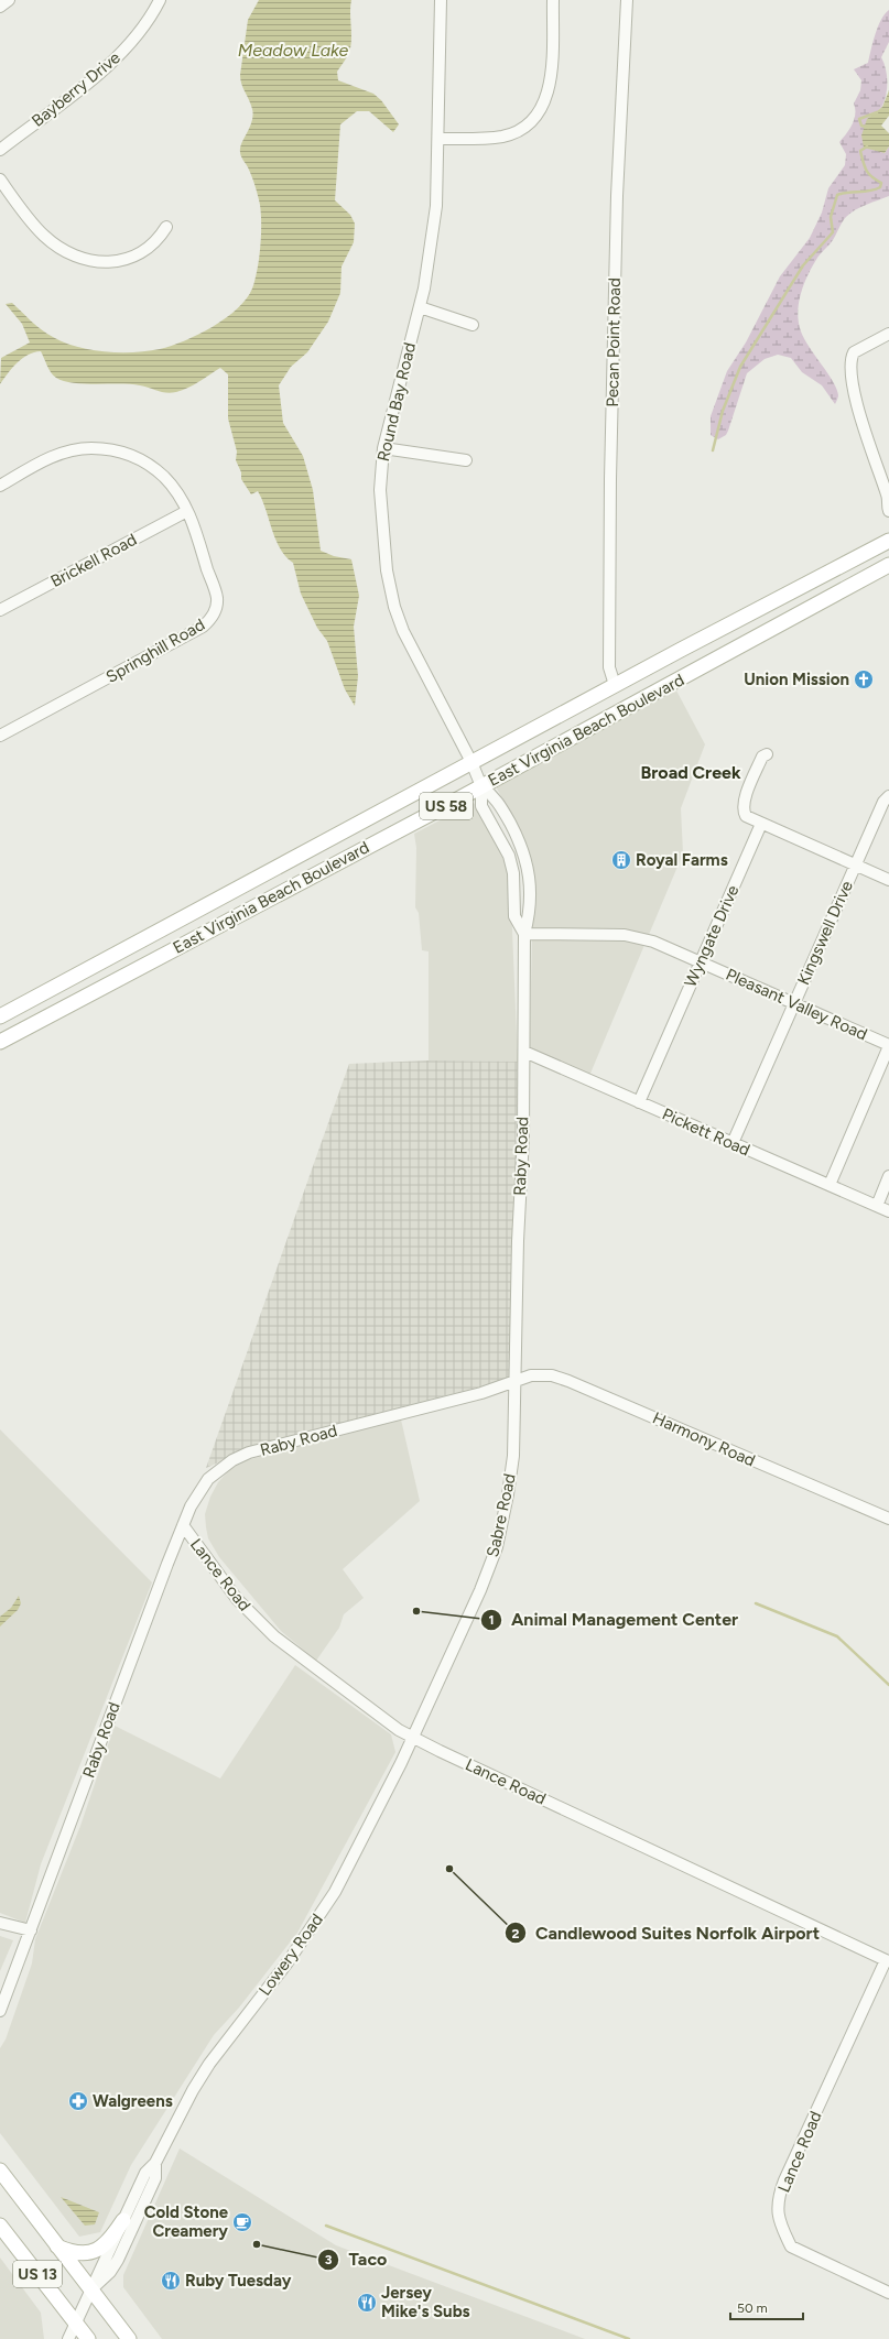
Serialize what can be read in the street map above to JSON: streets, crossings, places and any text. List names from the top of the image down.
{
  "streets": {
    "main road": ["East Virginia Beach Boulevard", "US 58", "US 13"],
    "street": [
      "Bayberry Drive",
      "Pecan Point Road",
      "Round Bay Road",
      "Brickell Road",
      "Springhill Road",
      "Kingswell Drive",
      "Wyngate Drive",
      "Pleasant Valley Road",
      "Pickett Road",
      "Raby Road",
      "Harmony Road",
      "Sabre Road",
      "Lance Road",
      "Lowery Road"
    ]
  },
  "crossings": [
    ["Pecan Point Road", "East Virginia Beach Boulevard"],
    ["Round Bay Road", "East Virginia Beach Boulevard"],
    ["Round Bay Road", "Raby Road"],
    ["Brickell Road", "Springhill Road"],
    ["East Virginia Beach Boulevard", "Raby Road"],
    ["Kingswell Drive", "Pleasant Valley Road"],
    ["Kingswell Drive", "Pickett Road"],
    ["Wyngate Drive", "Pleasant Valley Road"],
    ["Wyngate Drive", "Pickett Road"],
    ["Pleasant Valley Road", "Raby Road"],
    ["Pickett Road", "Raby Road"],
    ["Raby Road", "Harmony Road"],
    ["Raby Road", "Sabre Road"],
    ["Raby Road", "Lance Road"],
    ["Harmony Road", "Sabre Road"],
    ["Sabre Road", "Lance Road"],
    ["Sabre Road", "Lowery Road"],
    ["Lance Road", "Lowery Road"],
    ["Lowery Road", "US 13"]
  ],
  "districts": ["Broad Creek"],
  "water": ["Meadow Lake"],
  "places": {
    "church": ["Union Mission"],
    "building": ["Royal Farms"],
    "other": ["Animal Management Center", "Candlewood Suites Norfolk Airport", "Taco"],
    "pharmacy": ["Walgreens"],
    "cafe": ["Cold Stone Creamery"],
    "restaurant": ["Ruby Tuesday", "Jersey Mike's Subs"]
  },
  "scale_bar": "50 m"
}
